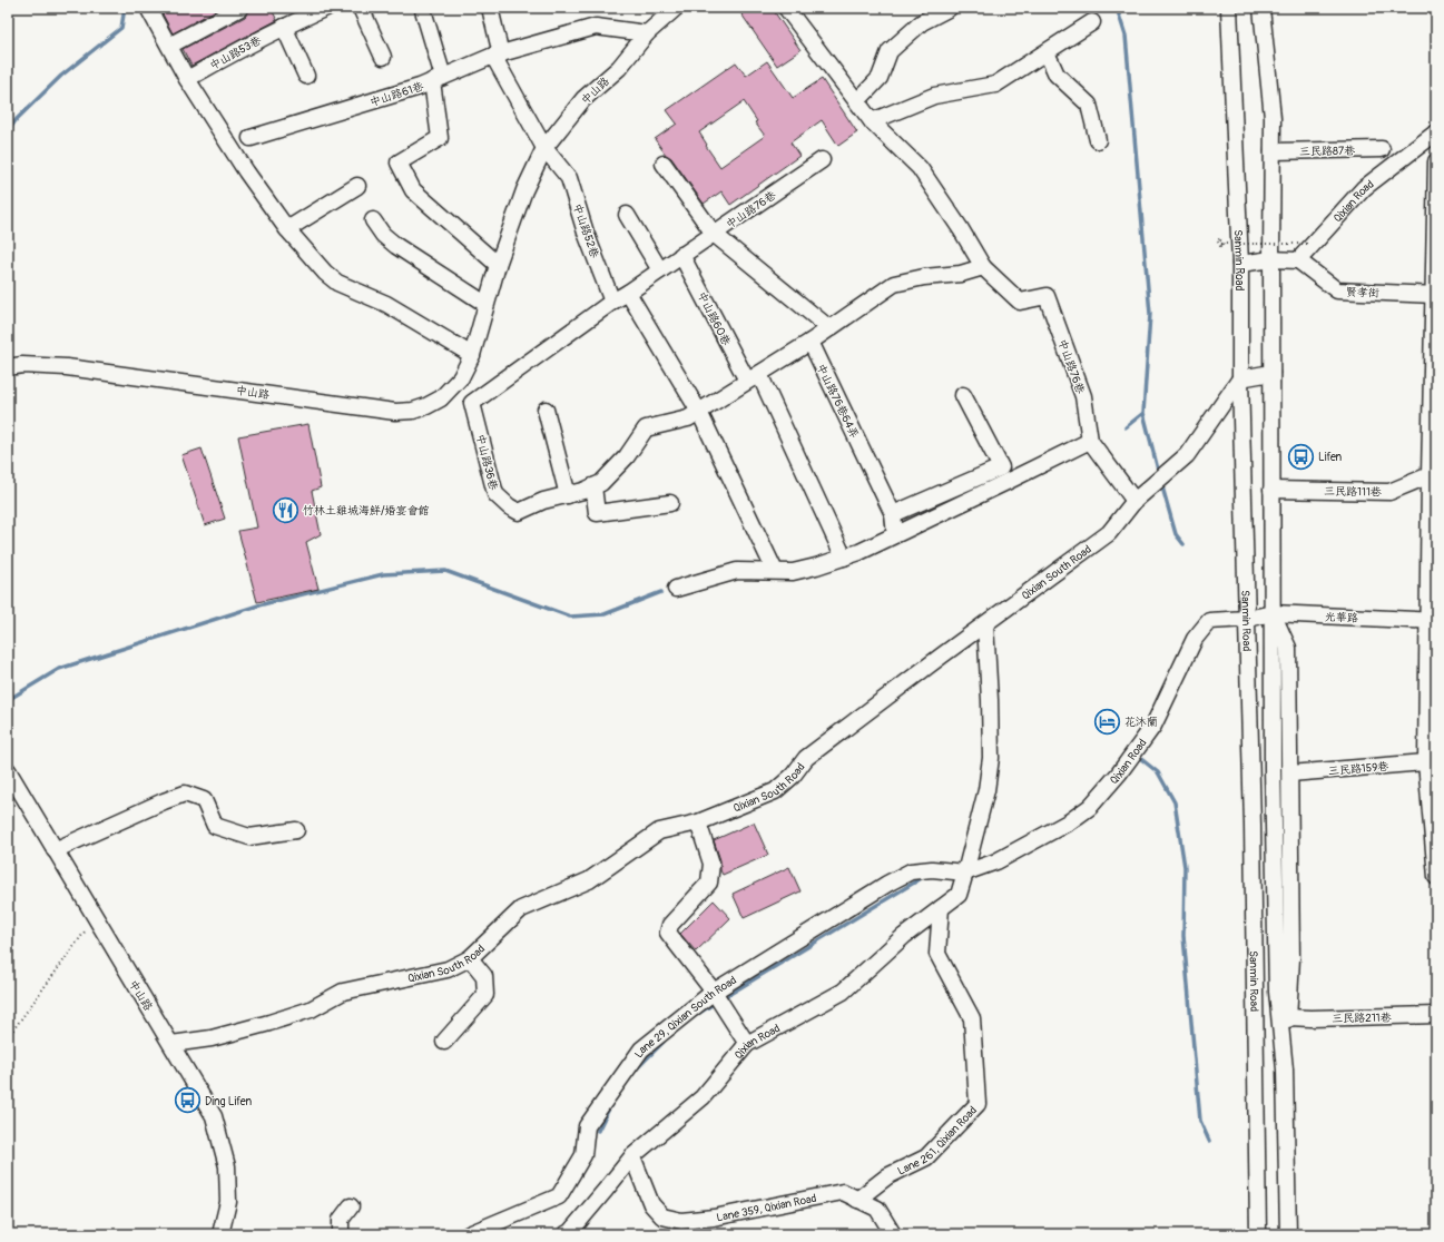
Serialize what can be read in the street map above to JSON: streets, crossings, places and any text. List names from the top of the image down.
{
  "streets": {
    "street": [
      "中山路53巷",
      "中山路",
      "中山路61巷",
      "三民路87巷",
      "Qixian Road",
      "中山路76巷",
      "中山路52巷",
      "Sanmin Road",
      "賢孝街",
      "中山路60巷",
      "中山路76巷64弄",
      "中山路36巷",
      "三民路111巷",
      "Qixian South Road",
      "光華路",
      "三民路159巷",
      "三民路211巷",
      "Lane 29, Qixian South Road",
      "Lane 261, Qixian Road",
      "Lane 359, Qixian Road"
    ]
  },
  "crossings": [
    ["中山路", "中山路61巷"],
    ["中山路", "中山路52巷"],
    ["中山路", "中山路36巷"],
    ["中山路", "Qixian South Road"],
    ["三民路87巷", "Sanmin Road"],
    ["Qixian Road", "Sanmin Road"],
    ["Qixian Road", "賢孝街"],
    ["Qixian Road", "Qixian South Road"],
    ["Qixian Road", "光華路"],
    ["Qixian Road", "Lane 29, Qixian South Road"],
    ["Qixian Road", "Lane 261, Qixian Road"],
    ["Qixian Road", "Lane 359, Qixian Road"],
    ["中山路76巷", "Qixian South Road"],
    ["Sanmin Road", "三民路111巷"],
    ["Sanmin Road", "Qixian South Road"],
    ["Sanmin Road", "光華路"],
    ["Sanmin Road", "三民路159巷"],
    ["Sanmin Road", "三民路211巷"],
    ["Lane 261, Qixian Road", "Lane 359, Qixian Road"]
  ],
  "places": {
    "bus stop": ["Lifen", "Ding Lifen"],
    "restaurant": ["竹林土雞城海鮮/婚宴會館"],
    "hotel": ["花沐蘭"]
  }
}
